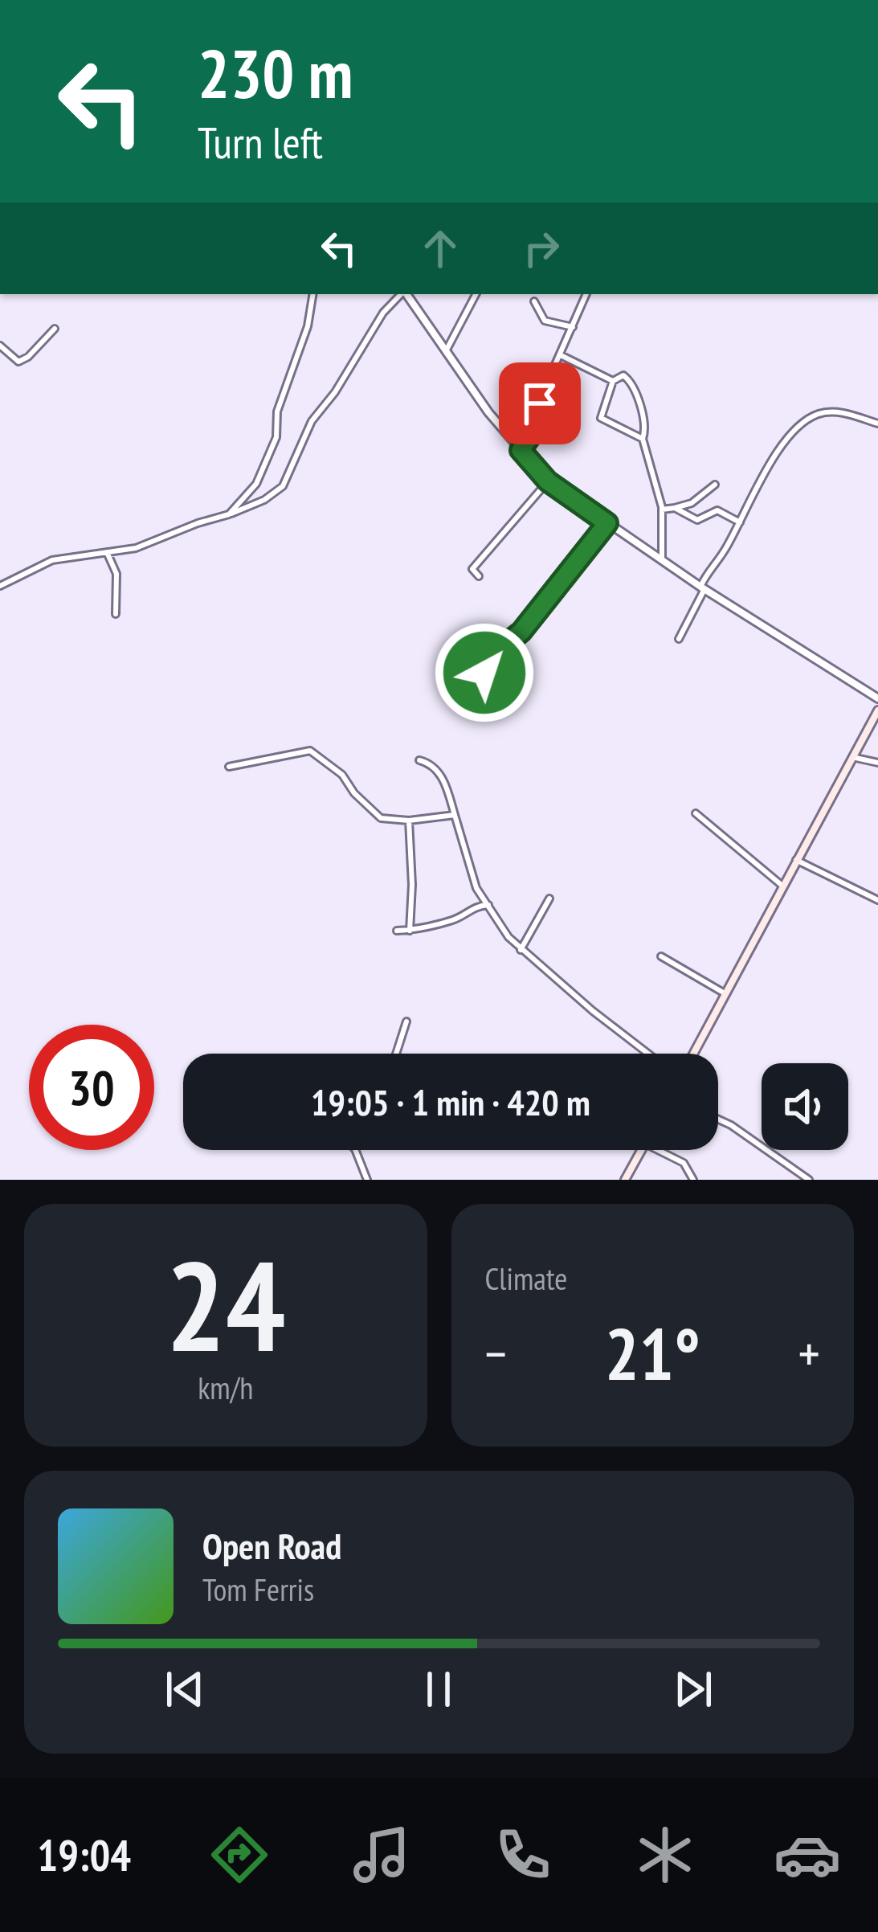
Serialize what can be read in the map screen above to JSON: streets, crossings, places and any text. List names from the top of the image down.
{
  "page": {
    "turn": ["230 m", "Turn left"],
    "limit": "30",
    "trip": "19:05 · 1 min · 420 m",
    "tile": [
      ["24", "km/h"],
      "Climate"
    ],
    "heat": ["−", "21°", "+"],
    "song": ["Open Road", "Tom Ferris"],
    "tabs": "19:04"
  }
}
